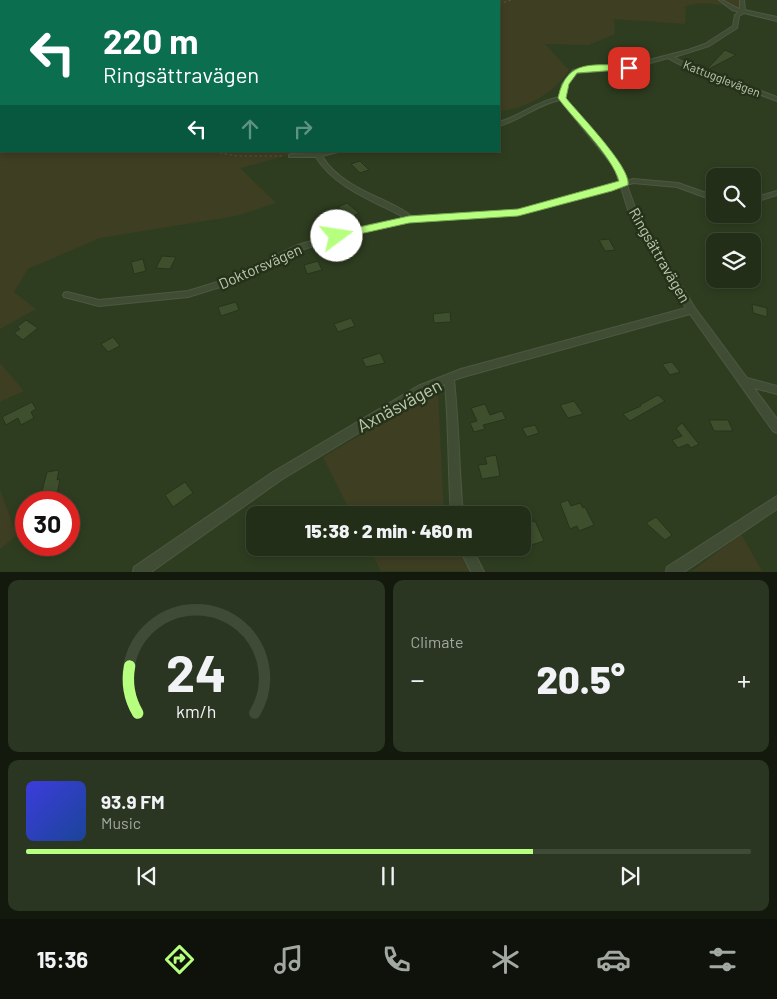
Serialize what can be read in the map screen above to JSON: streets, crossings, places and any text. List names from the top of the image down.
{
  "streets": {
    "street": [
      "Kattugglevägen",
      "Ringsättravägen",
      "Doktorsvägen",
      "Axnäsvägen"
    ]
  },
  "crossings": [
    ["Ringsättravägen", "Doktorsvägen"],
    ["Ringsättravägen", "Axnäsvägen"]
  ],
  "page": {
    "turn": ["220 m", "Ringsättravägen"],
    "limit": "30",
    "trip": "15:38 · 2 min · 460 m",
    "tile": "Climate",
    "heat": ["−", "20.5°", "+"],
    "song": ["93.9 FM", "Music"],
    "tabs": "15:36",
    "gauge": ["24", "km/h"]
  }
}
